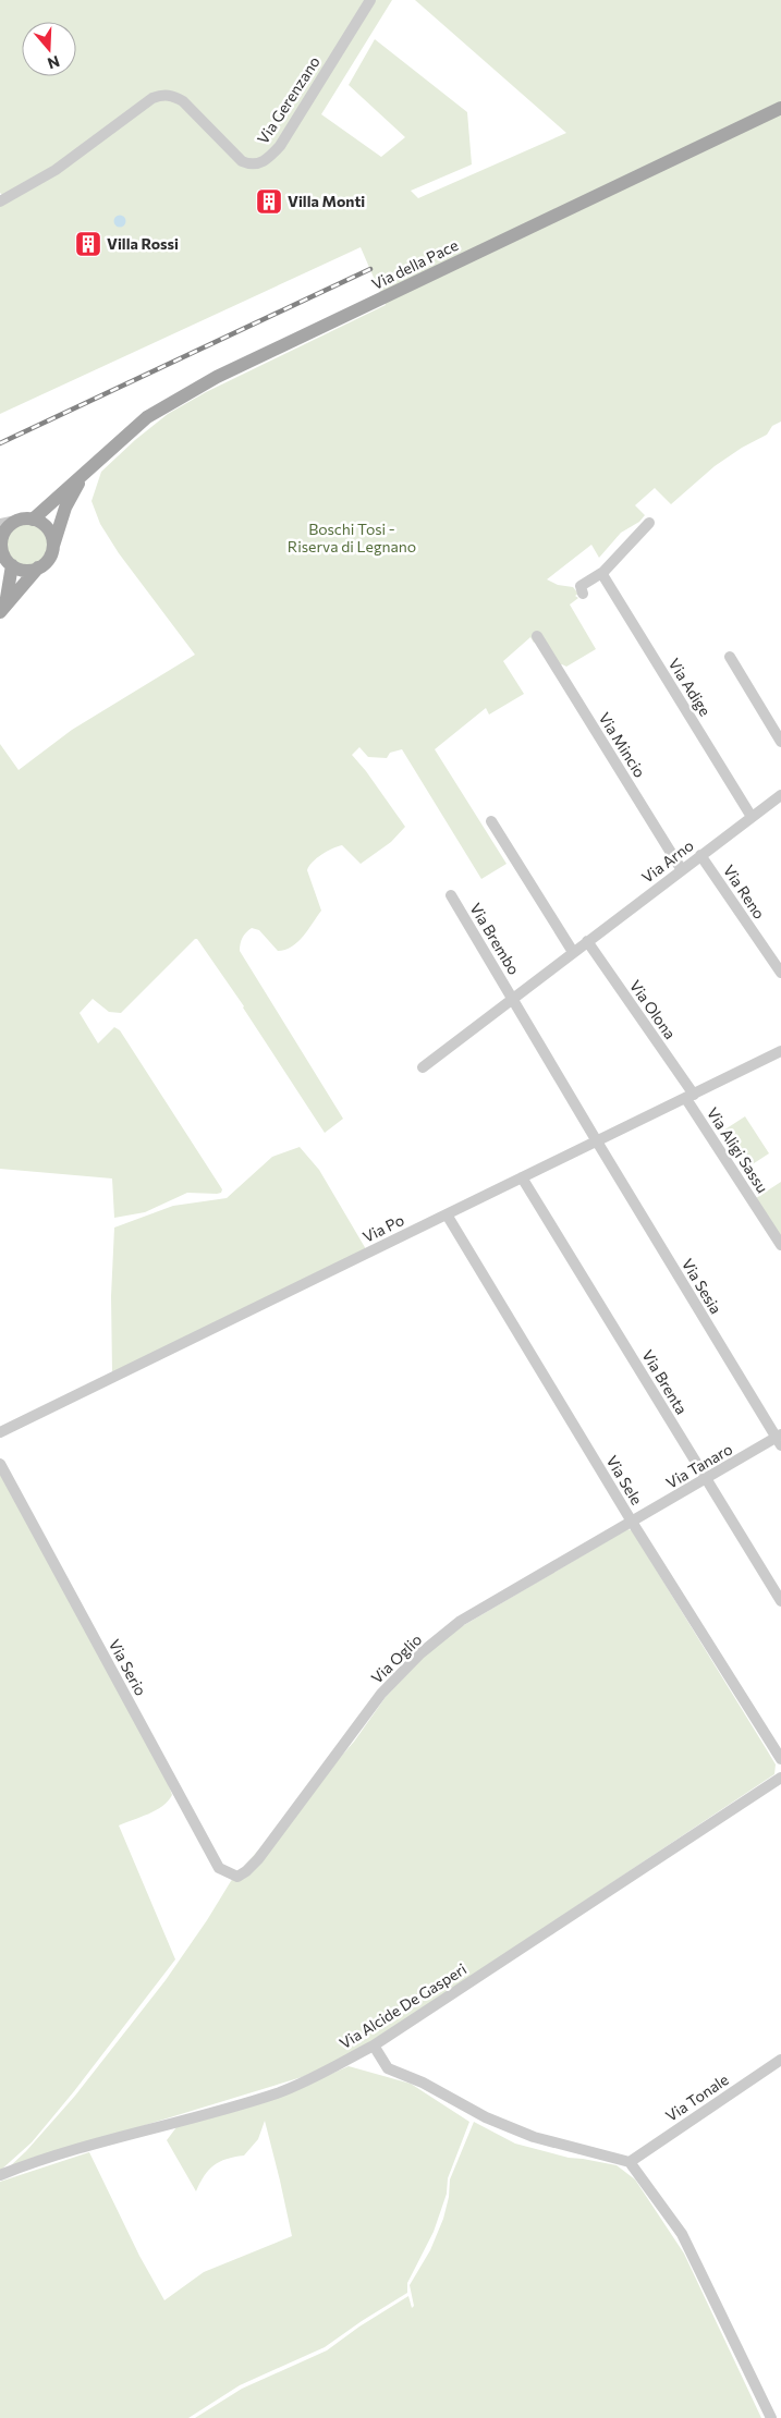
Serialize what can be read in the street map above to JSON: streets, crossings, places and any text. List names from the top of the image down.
{
  "streets": {
    "main road": ["Via della Pace"],
    "street": [
      "Via Gerenzano",
      "Via Adige",
      "Via Mincio",
      "Via Arno",
      "Via Reno",
      "Via Brembo",
      "Via Olona",
      "Via Aligi Sassu",
      "Via Po",
      "Via Sesia",
      "Via Brenta",
      "Via Tanaro",
      "Via Sele",
      "Via Oglio",
      "Via Serio",
      "Via Alcide De Gasperi",
      "Via Tonale"
    ]
  },
  "crossings": [
    ["Via Adige", "Via Arno"],
    ["Via Mincio", "Via Arno"],
    ["Via Arno", "Via Reno"],
    ["Via Arno", "Via Brembo"],
    ["Via Arno", "Via Olona"],
    ["Via Brembo", "Via Po"],
    ["Via Brembo", "Via Sesia"],
    ["Via Olona", "Via Aligi Sassu"],
    ["Via Olona", "Via Po"],
    ["Via Aligi Sassu", "Via Po"],
    ["Via Po", "Via Sesia"],
    ["Via Po", "Via Brenta"],
    ["Via Po", "Via Sele"],
    ["Via Sesia", "Via Tanaro"],
    ["Via Brenta", "Via Tanaro"],
    ["Via Tanaro", "Via Sele"],
    ["Via Tanaro", "Via Oglio"],
    ["Via Sele", "Via Oglio"],
    ["Via Oglio", "Via Serio"]
  ],
  "parks": ["Boschi Tosi - Riserva di Legnano"],
  "places": {
    "building": ["Villa Monti", "Villa Rossi"]
  },
  "north": "bottom"
}
